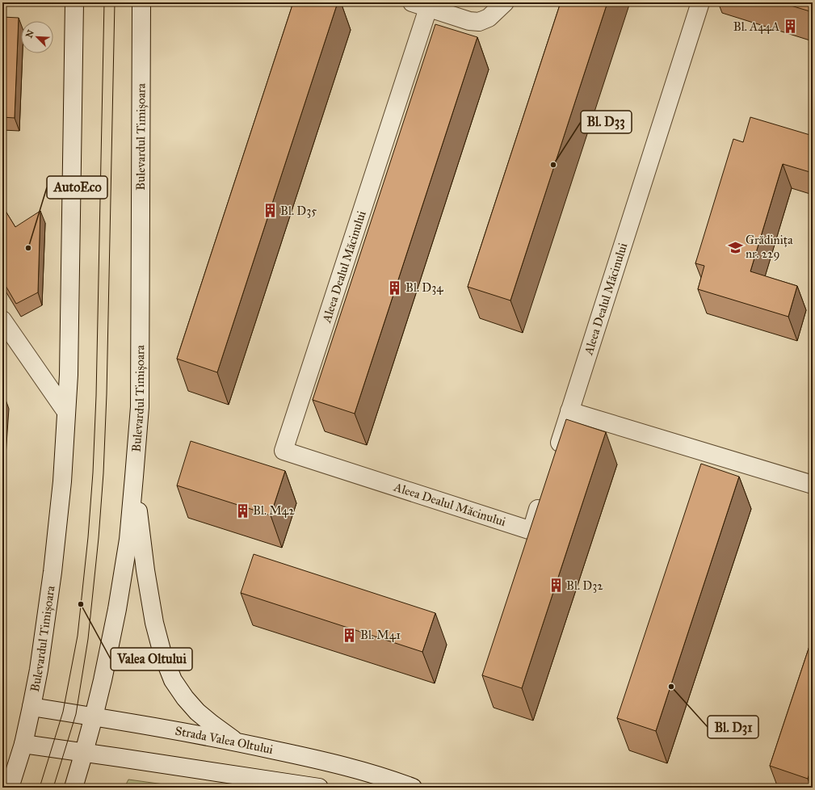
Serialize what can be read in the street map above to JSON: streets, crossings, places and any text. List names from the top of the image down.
{
  "streets": {
    "main road": ["Bulevardul Timișoara", "Aleea Dealul Măcinului", "Strada Valea Oltului"]
  },
  "crossings": [
    ["Bulevardul Timișoara", "Strada Valea Oltului"]
  ],
  "places": {
    "building": [
      "Bl. A44A",
      "Bl. D35",
      "Bl. D34",
      "Bl. M42",
      "Bl. D32",
      "Bl. M41"
    ],
    "other": [
      "Bl. D33",
      "AutoEco",
      "Valea Oltului",
      "Bl. D31"
    ],
    "school or university": ["Grădinița nr. 229"]
  },
  "north": "top left"
}
